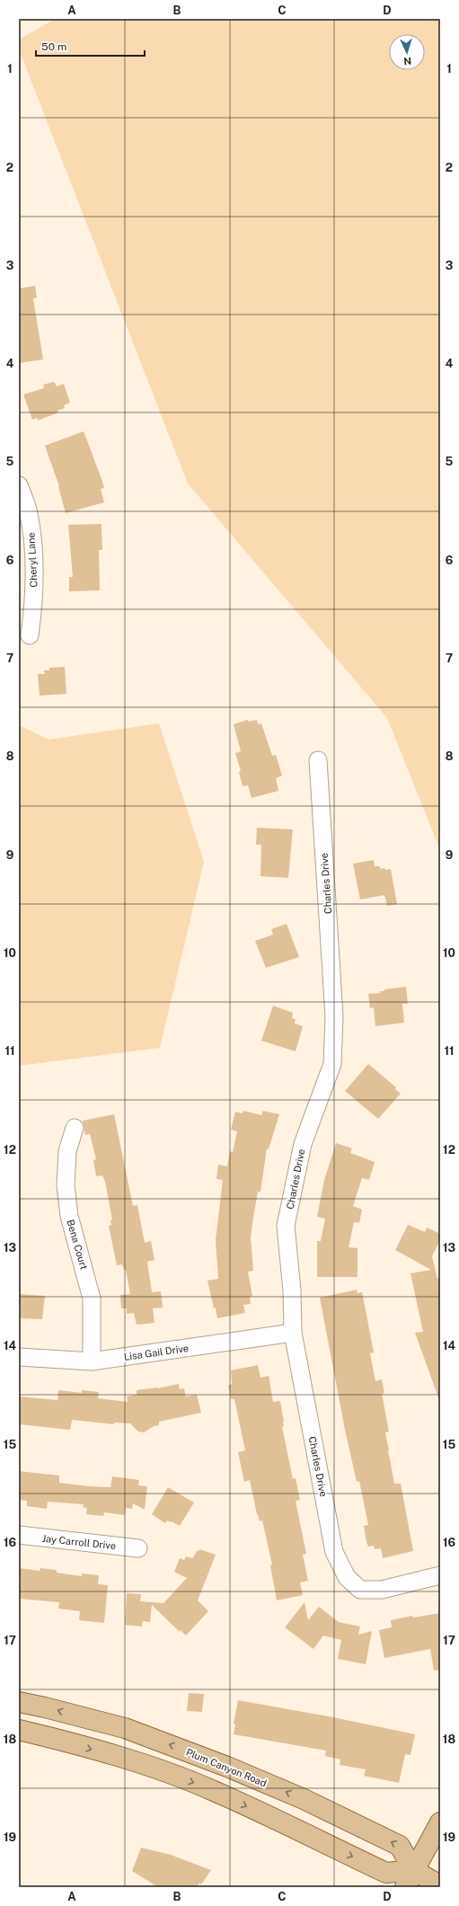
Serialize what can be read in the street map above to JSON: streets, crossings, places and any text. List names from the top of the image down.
{
  "streets": {
    "main road": ["Plum Canyon Road"],
    "street": [
      "Cheryl Lane",
      "Charles Drive",
      "Bena Court",
      "Lisa Gail Drive",
      "Jay Carroll Drive"
    ]
  },
  "crossings": [
    ["Charles Drive", "Lisa Gail Drive"],
    ["Bena Court", "Lisa Gail Drive"]
  ],
  "scale_bar": "50 m",
  "north": "bottom",
  "grid": {
    "columns": [
      "A",
      "B",
      "C",
      "D"
    ],
    "rows": [
      "1",
      "2",
      "3",
      "4",
      "5",
      "6",
      "7",
      "8",
      "9",
      "10",
      "11",
      "12",
      "13",
      "14",
      "15",
      "16",
      "17",
      "18",
      "19"
    ]
  }
}
